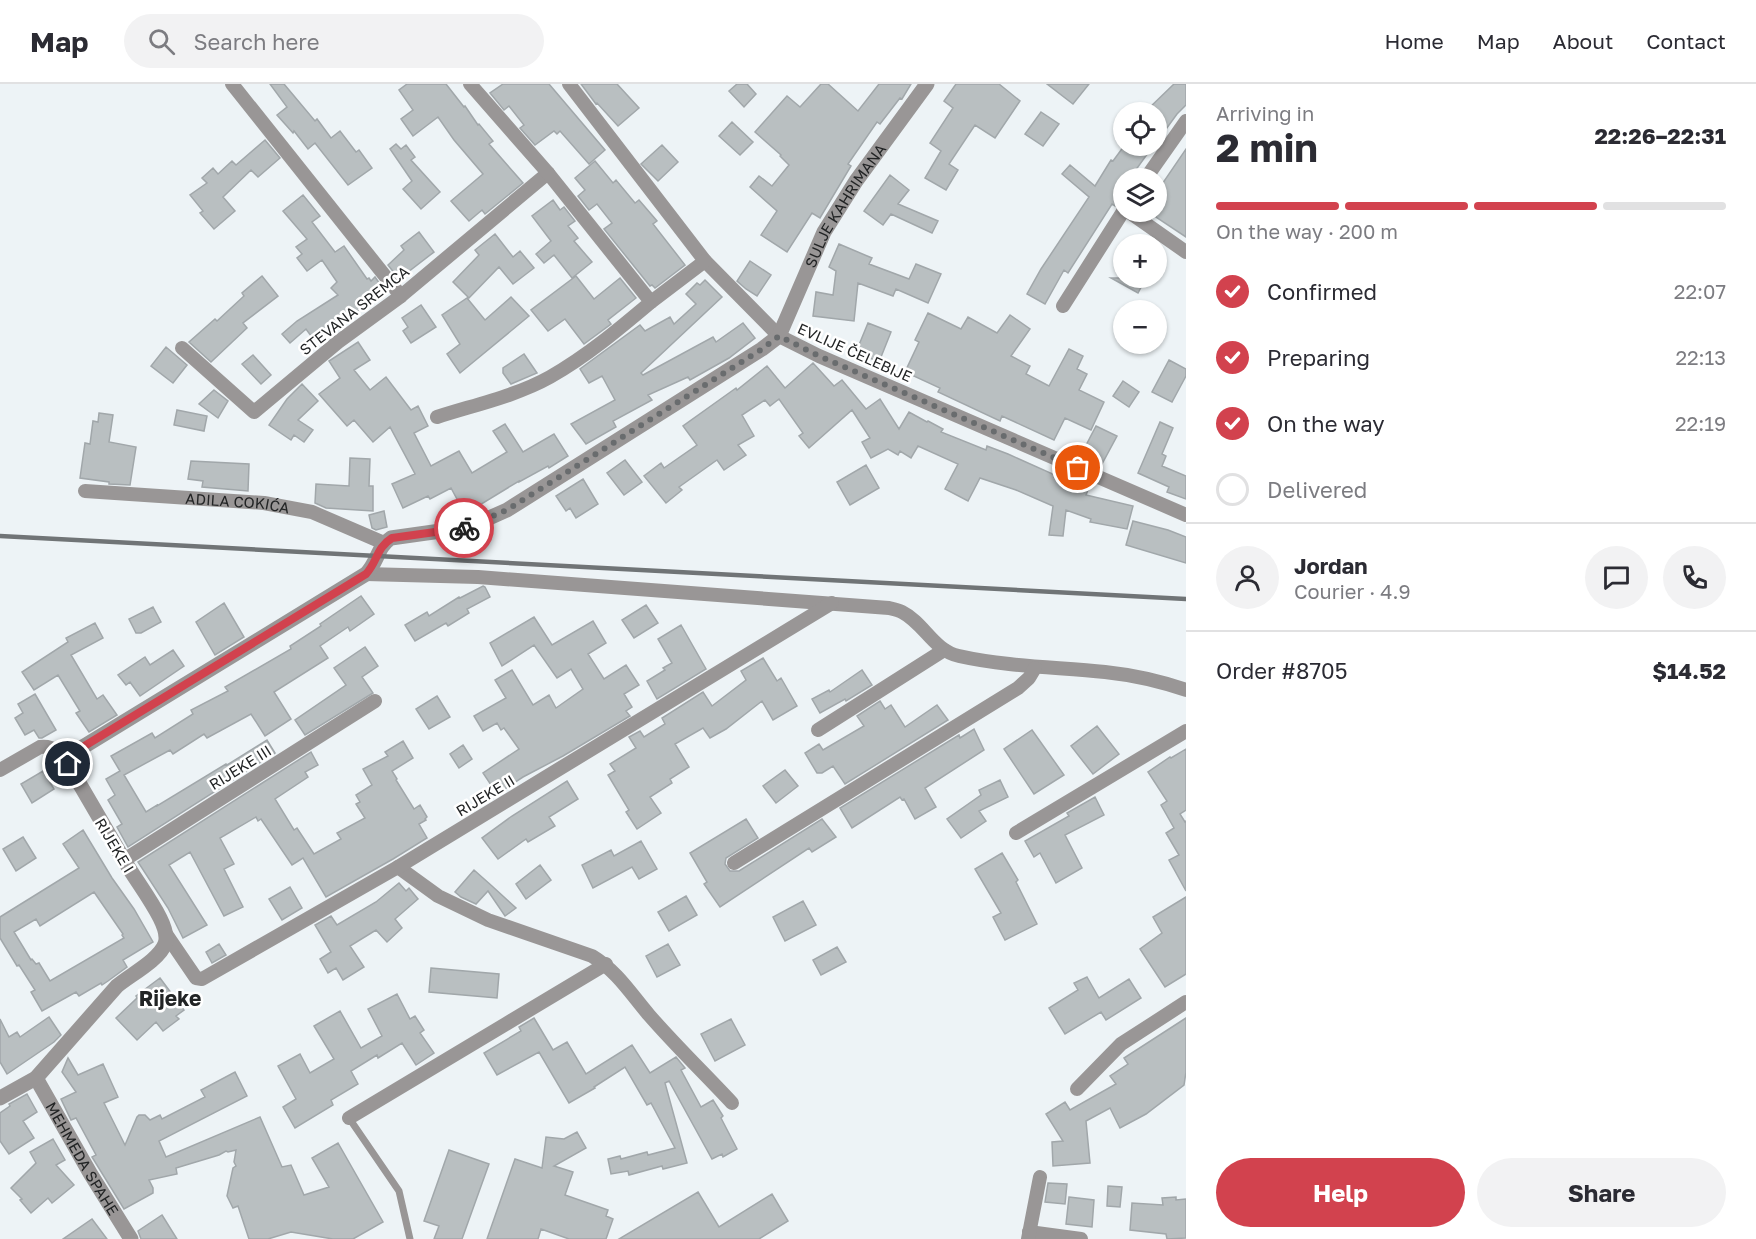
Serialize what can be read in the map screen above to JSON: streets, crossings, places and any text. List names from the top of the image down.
{
  "streets": {
    "street": [
      "SULJE KAHRIMANA",
      "STEVANA SREMCA",
      "EVLIJE ČELEBIJE",
      "ADILA COKIĆA",
      "RIJEKE III",
      "RIJEKE II",
      "RIJEKE I",
      "MEHMEDA SPAHE"
    ]
  },
  "crossings": [
    ["SULJE KAHRIMANA", "EVLIJE ČELEBIJE"],
    ["RIJEKE III", "RIJEKE I"],
    ["RIJEKE II", "RIJEKE I"]
  ],
  "districts": ["Rijeke"],
  "page": {
    "header": "Map",
    "search": "Search here",
    "nav": [
      "Home",
      "Map",
      "About",
      "Contact"
    ],
    "heading": ["2 min", "Arriving in", "22:26–22:31"],
    "panel": [
      "Jordan",
      "Courier · 4.9",
      "Order #8705",
      "$14.52"
    ],
    "map_buttons": ["+", "−"],
    "bar": "On the way · 200 m",
    "list": [
      ["Confirmed", "22:07"],
      ["Preparing", "22:13"],
      ["On the way", "22:19"],
      "Delivered"
    ],
    "buttons": ["Help", "Share"]
  }
}
